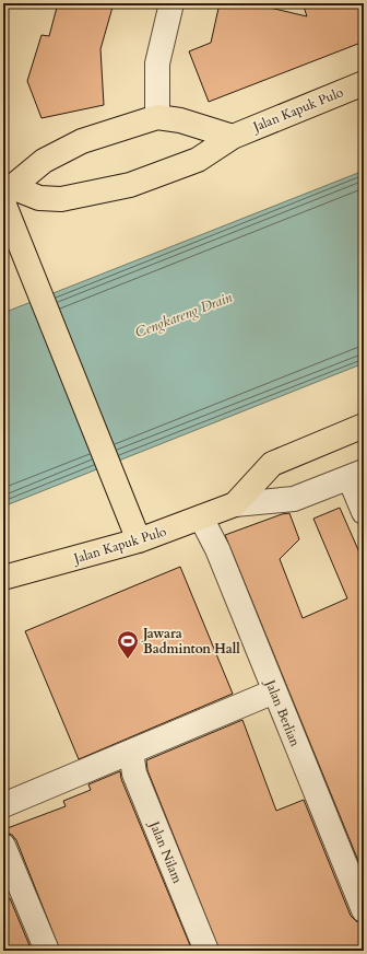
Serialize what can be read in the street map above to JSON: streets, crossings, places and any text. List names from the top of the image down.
{
  "streets": {
    "main road": ["Jalan Kapuk Pulo"],
    "street": ["Jalan Berlian", "Jalan Nilam"]
  },
  "crossings": [
    ["Jalan Kapuk Pulo", "Jalan Berlian"]
  ],
  "water": ["Cengkareng Drain"],
  "places": {
    "sports": ["Jawara Badminton Hall"]
  }
}
